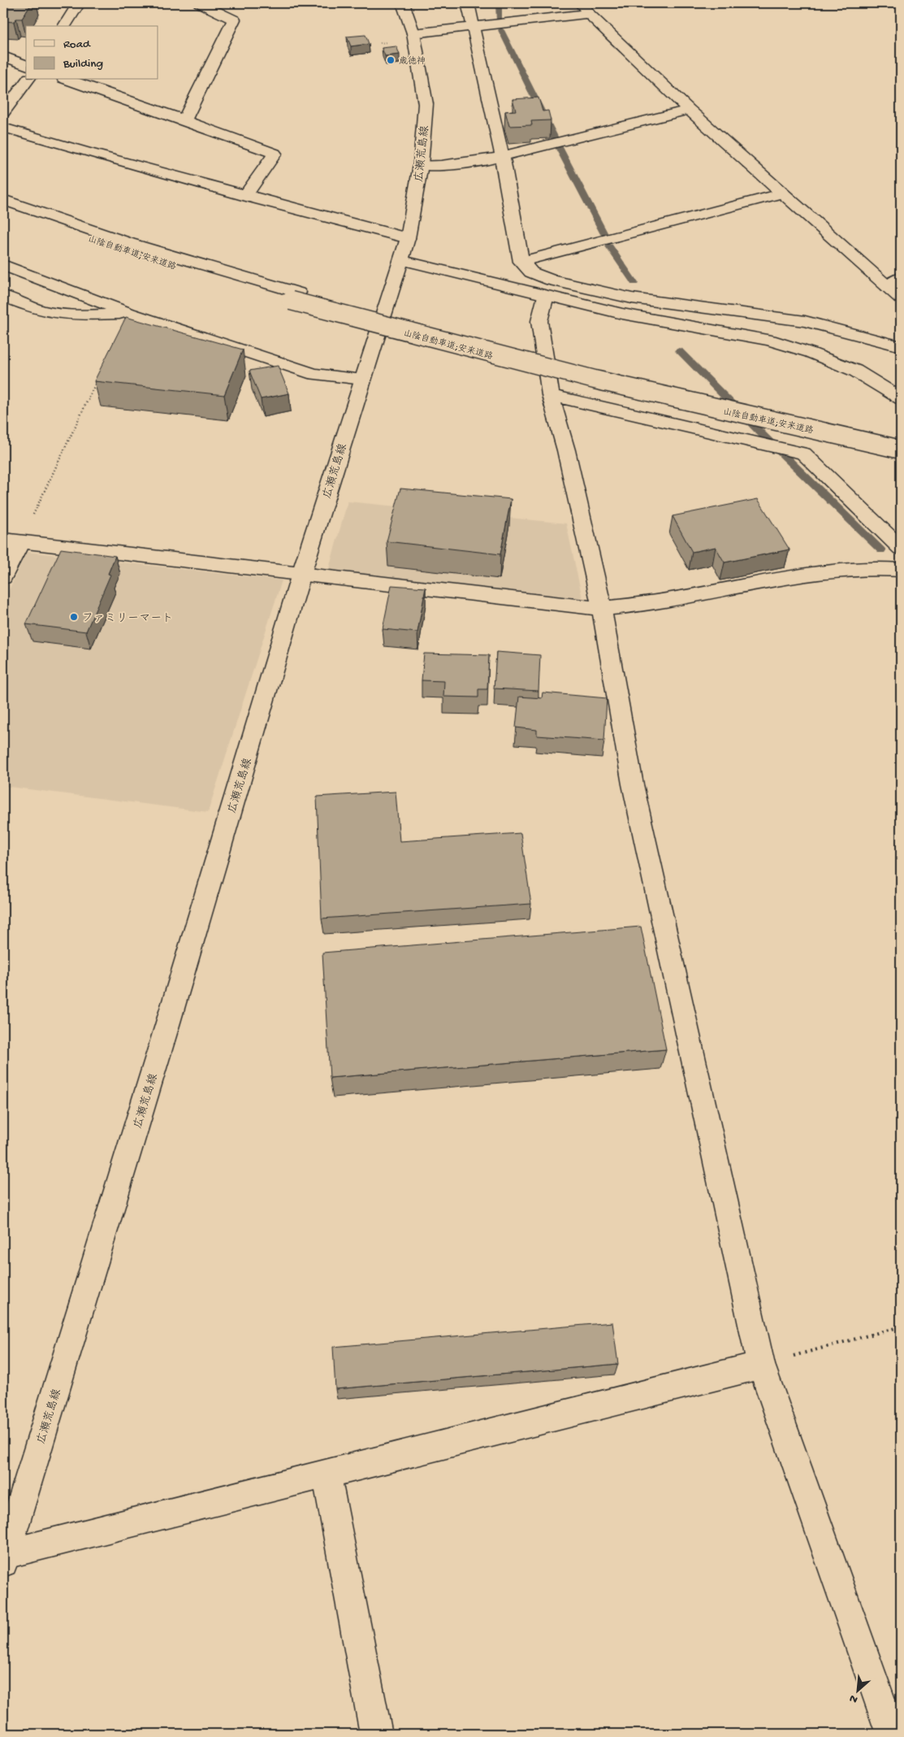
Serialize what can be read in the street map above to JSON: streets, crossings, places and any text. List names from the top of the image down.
{
  "streets": {
    "main road": ["広瀬荒島線", "山陰自動車道;安来道路"]
  },
  "places": ["歳徳神", "ファミリーマート"],
  "legend": ["Road", "Building"],
  "north": "bottom left"
}
